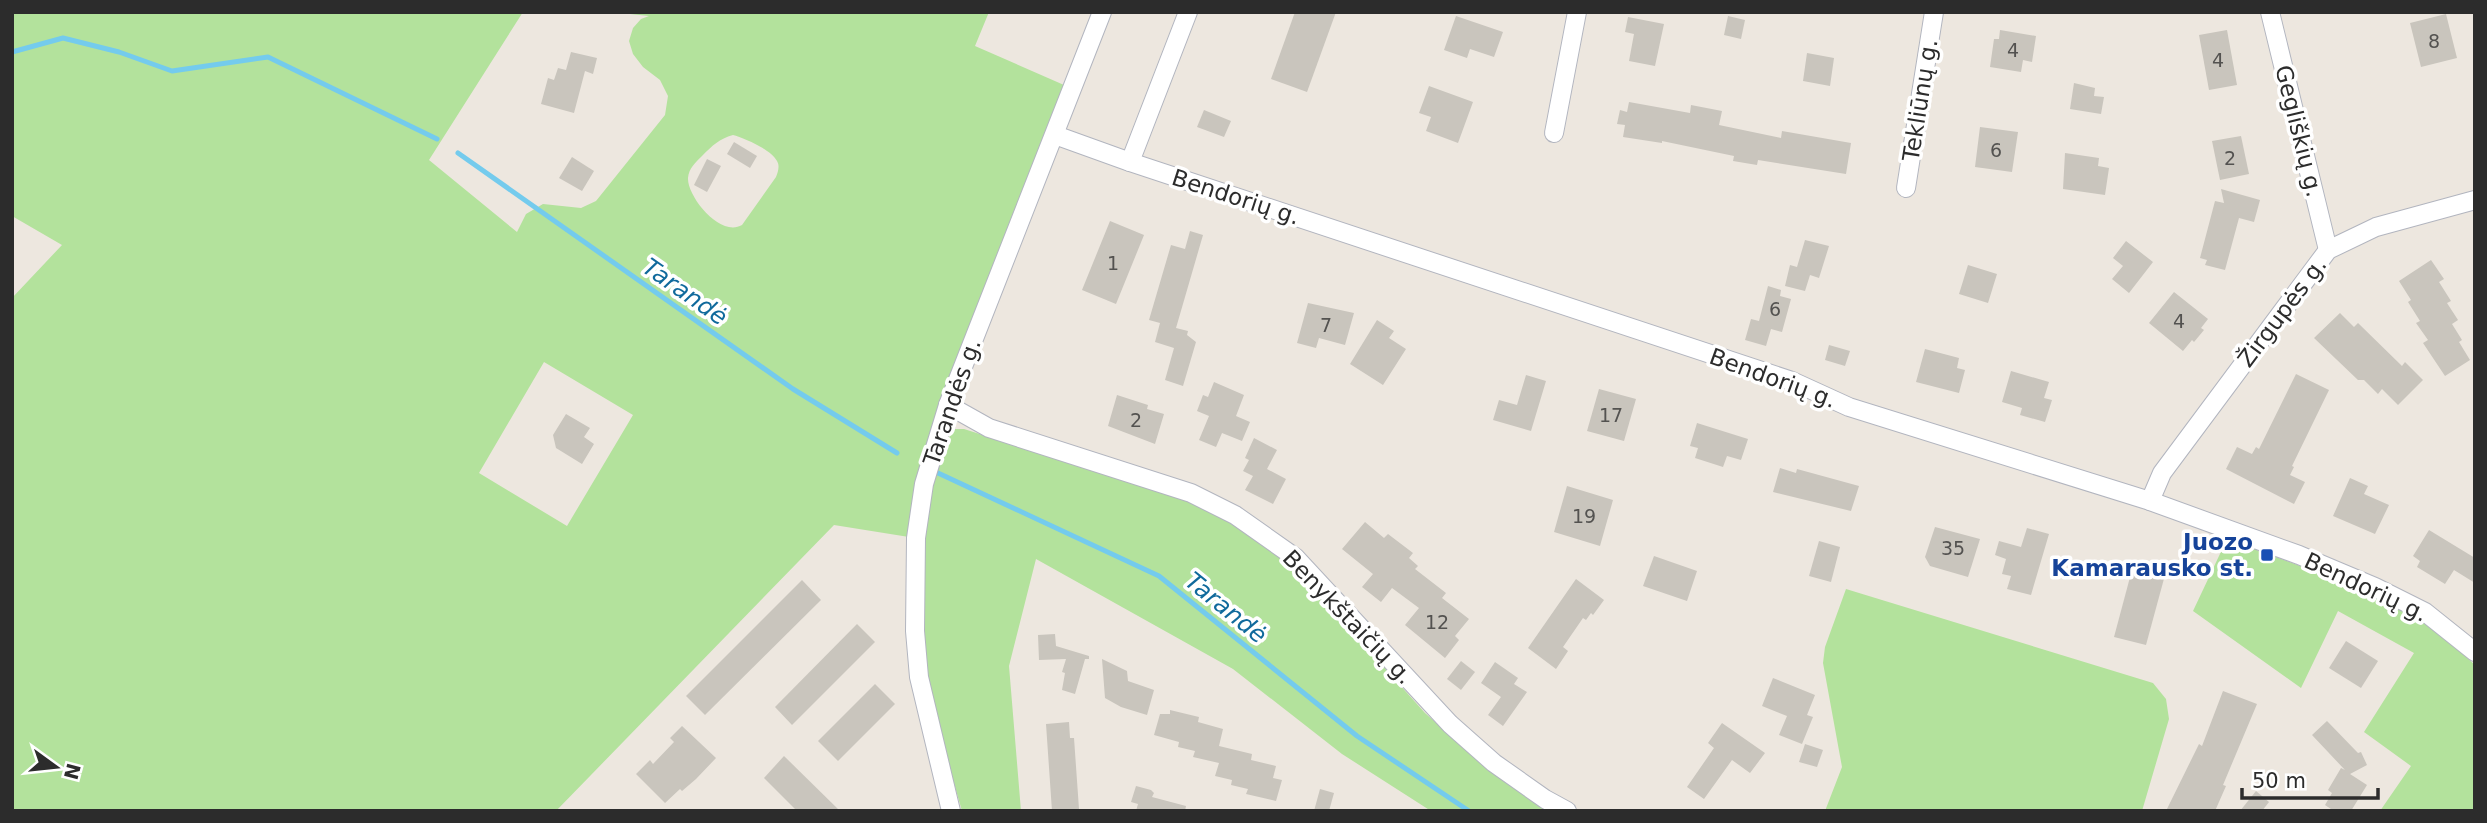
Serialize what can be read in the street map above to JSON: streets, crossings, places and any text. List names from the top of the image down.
{
  "streets": {
    "street": [
      "Tekliūnų g.",
      "Gegliškių g.",
      "Bendorių g.",
      "Žirgupės g.",
      "Tarandės g.",
      "Benykštaičių g."
    ]
  },
  "crossings": [
    ["Gegliškių g.", "Žirgupės g."],
    ["Bendorių g.", "Žirgupės g."],
    ["Bendorių g.", "Tarandės g."],
    ["Tarandės g.", "Benykštaičių g."]
  ],
  "water": ["Tarandė"],
  "places": {
    "transit": ["Juozo Kamarausko st."]
  },
  "house_numbers": [
    "8",
    "4",
    "4",
    "6",
    "2",
    "1",
    "6",
    "4",
    "7",
    "17",
    "2",
    "19",
    "35",
    "12"
  ],
  "scale_bar": "50 m",
  "north": "right"
}
